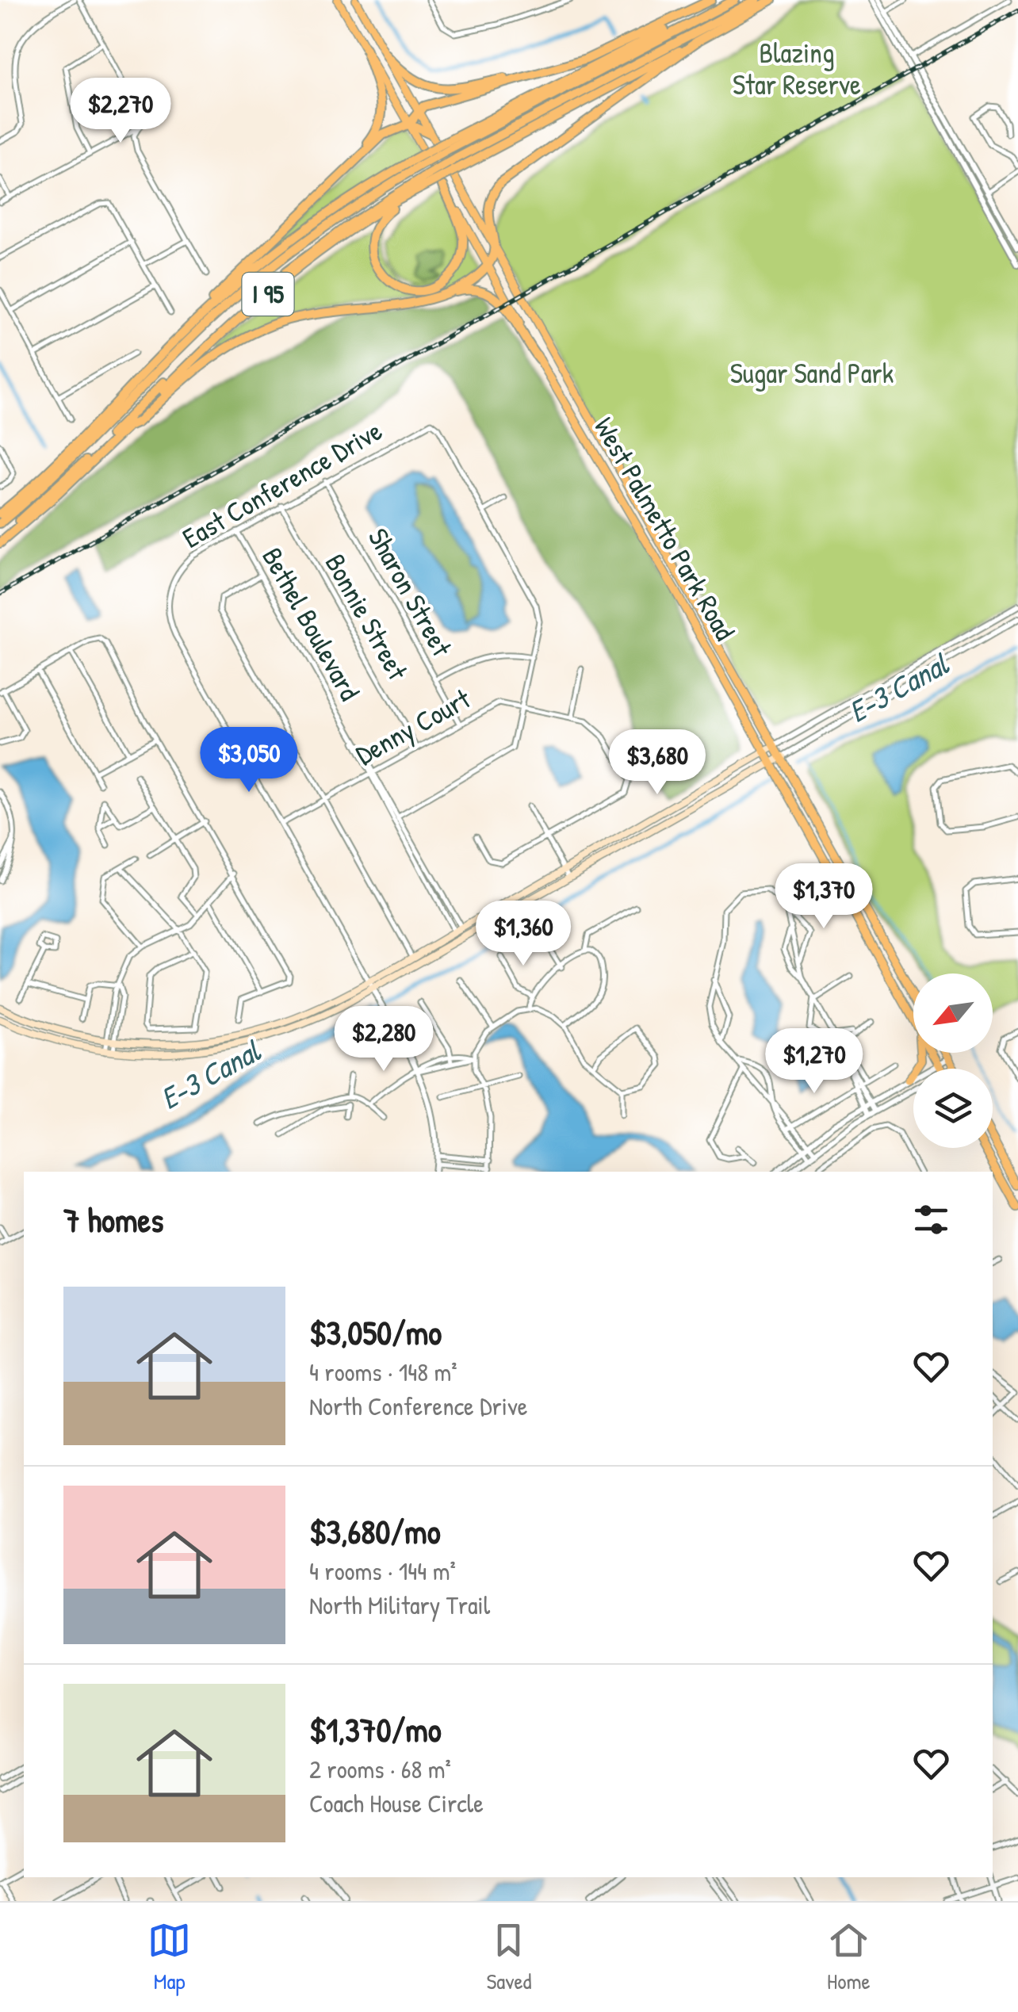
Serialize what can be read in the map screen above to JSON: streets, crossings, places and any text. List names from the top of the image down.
{
  "streets": {
    "highway": ["I 95"],
    "main road": ["West Palmetto Park Road"],
    "street": [
      "East Conference Drive",
      "Sharon Street",
      "Bonnie Street",
      "Bethel Boulevard",
      "Denny Court"
    ]
  },
  "crossings": [
    ["East Conference Drive", "Sharon Street"],
    ["East Conference Drive", "Bonnie Street"],
    ["East Conference Drive", "Bethel Boulevard"],
    ["Sharon Street", "Denny Court"],
    ["Bonnie Street", "Denny Court"],
    ["Bethel Boulevard", "Denny Court"]
  ],
  "water": ["E-3 Canal"],
  "parks": ["Blazing Star Reserve", "Sugar Sand Park"],
  "north": "bottom left",
  "page": {
    "price": [
      "$2,270",
      "$3,050",
      "$3,680",
      "$1,370",
      "$1,360",
      "$2,280",
      "$1,270"
    ],
    "heading": "7 homes",
    "list": [
      {
        "name": "$3,050/mo",
        "note": "4 rooms · 148 m² · North Conference Drive"
      },
      {
        "name": "$3,680/mo",
        "note": "4 rooms · 144 m² · North Military Trail"
      },
      {
        "name": "$1,370/mo",
        "note": "2 rooms · 68 m² · Coach House Circle"
      }
    ],
    "tabs": ["Map", "Saved", "Home"]
  }
}
